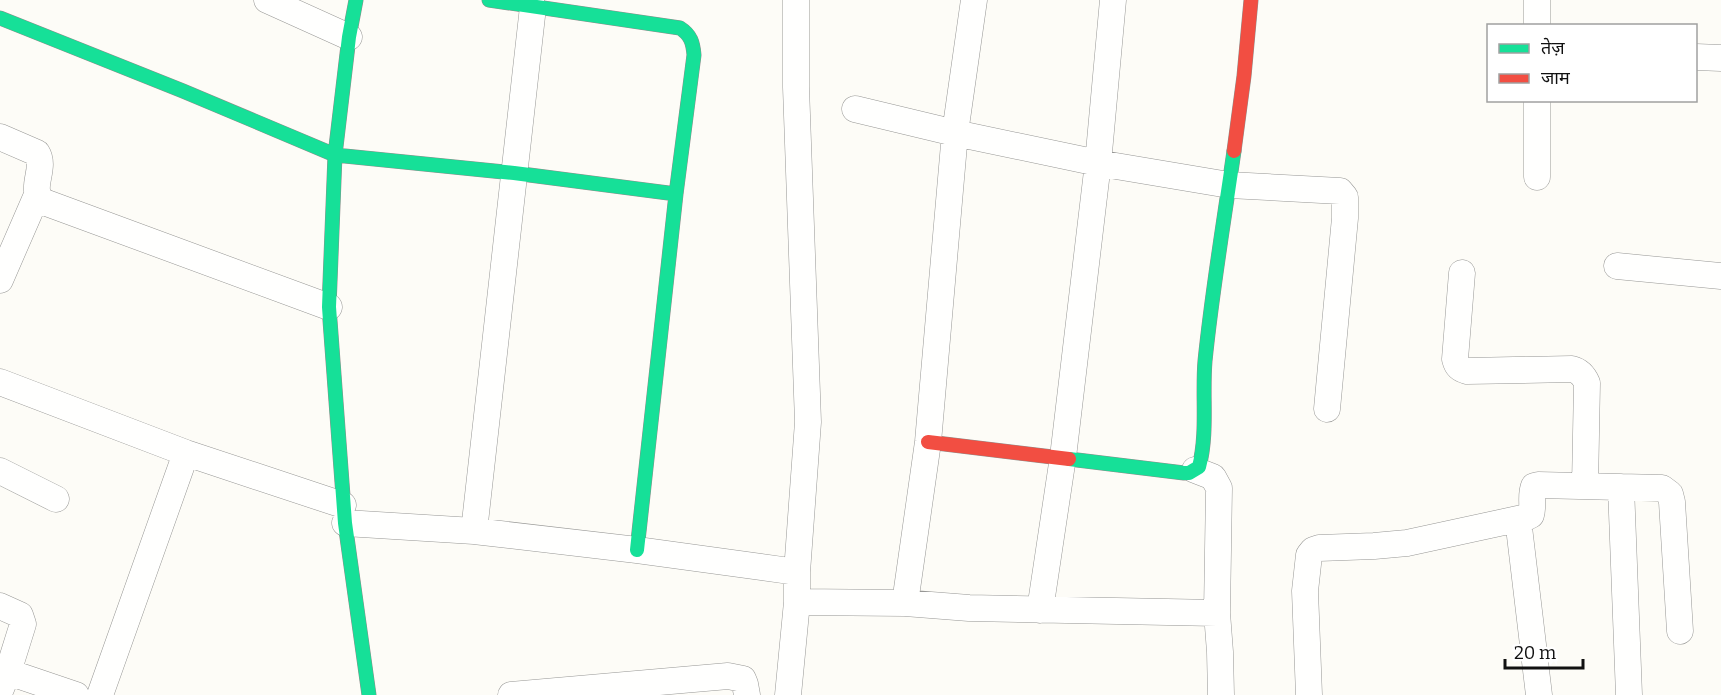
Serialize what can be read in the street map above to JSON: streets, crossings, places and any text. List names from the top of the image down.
{
  "legend": ["तेज़", "जाम"],
  "scale_bar": "20 m"
}
